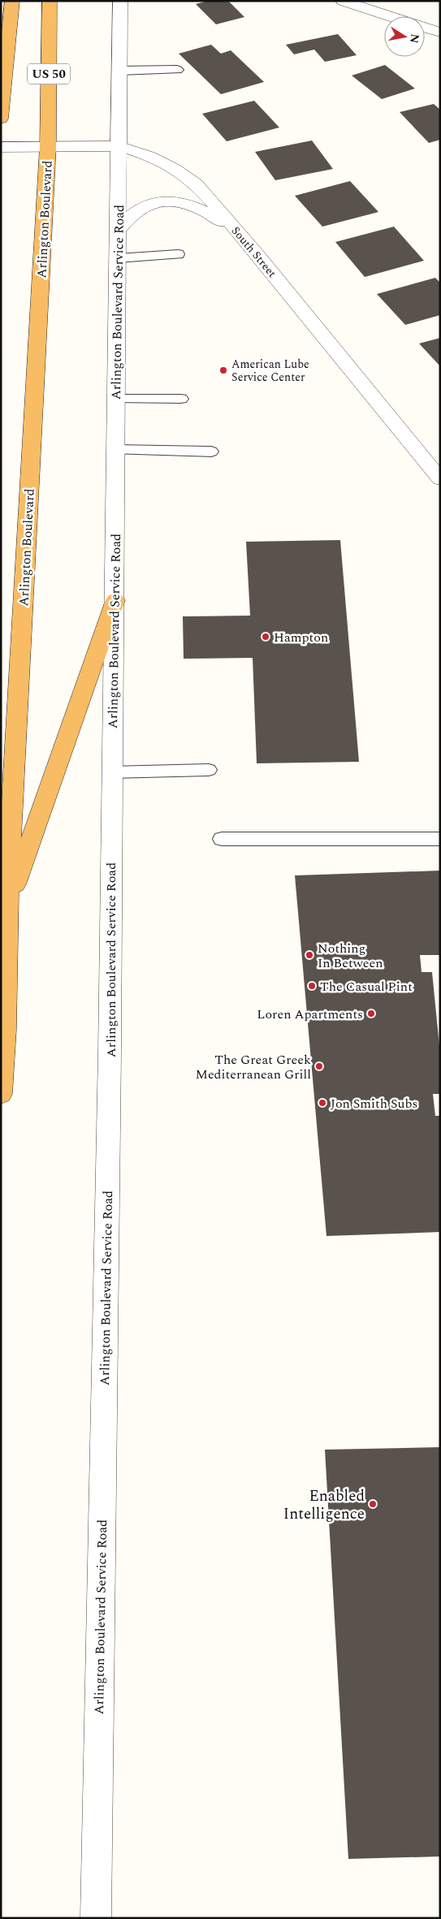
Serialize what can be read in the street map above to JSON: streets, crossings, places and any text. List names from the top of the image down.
{
  "streets": {
    "highway": ["US 50", "Arlington Boulevard"],
    "street": ["South Street", "Arlington Boulevard Service Road"]
  },
  "crossings": [
    ["Arlington Boulevard", "South Street"],
    ["South Street", "Arlington Boulevard Service Road"]
  ],
  "places": [
    "American Lube Service Center",
    "Hampton",
    "Nothing In Between",
    "The Casual Pint",
    "Loren Apartments",
    "The Great Greek Mediterranean Grill",
    "Jon Smith Subs",
    "Enabled Intelligence"
  ],
  "north": "right"
}
